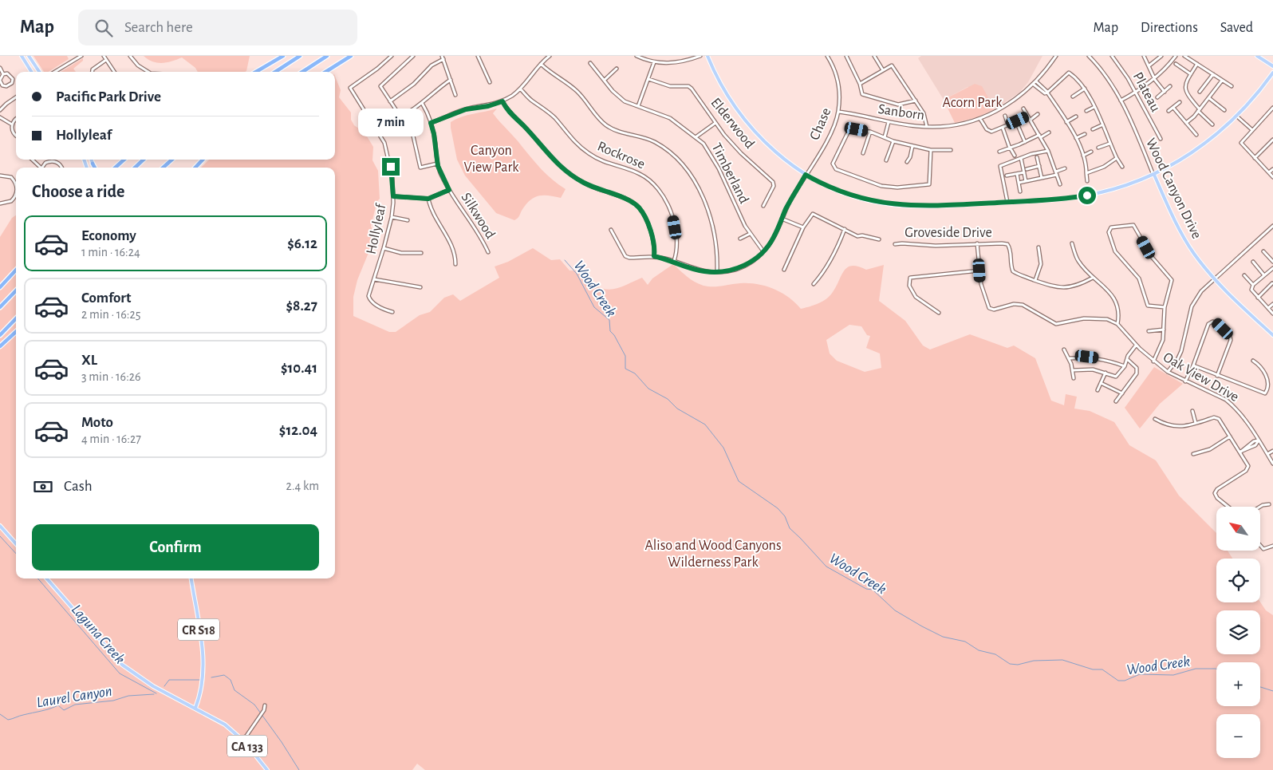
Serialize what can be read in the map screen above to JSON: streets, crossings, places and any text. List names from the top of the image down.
{
  "streets": {
    "main road": ["Wood Canyon Drive", "CR S18", "CA 133"],
    "street": [
      "Plateau",
      "Sanborn",
      "Elderwood",
      "Chase",
      "Rockrose",
      "Timberland",
      "Silkwood",
      "Hollyleaf",
      "Groveside Drive",
      "Oak View Drive"
    ]
  },
  "crossings": [
    ["Sanborn", "Chase"],
    ["Chase", "Rockrose"],
    ["Chase", "Timberland"],
    ["CR S18", "CA 133"]
  ],
  "water": ["Wood Creek", "Laguna Creek", "Laurel Canyon"],
  "parks": ["Acorn Park", "Canyon View Park", "Aliso and Wood Canyons Wilderness Park"],
  "north": "top left",
  "page": {
    "header": "Map",
    "search": "Search here",
    "nav": ["Map", "Directions", "Saved"],
    "banner": ["Pacific Park Drive", "Hollyleaf"],
    "bubble": "7 min",
    "heading": "Choose a ride",
    "list": [
      {
        "name": "Economy",
        "note": "1 min · 16:24",
        "value": "$6.12"
      },
      {
        "name": "Comfort",
        "note": "2 min · 16:25",
        "value": "$8.27"
      },
      {
        "name": "XL",
        "note": "3 min · 16:26",
        "value": "$10.41"
      },
      {
        "name": "Moto",
        "note": "4 min · 16:27",
        "value": "$12.04"
      }
    ],
    "pay": ["Cash", "2.4 km"],
    "map_buttons": ["+", "−"],
    "buttons": "Confirm"
  }
}
